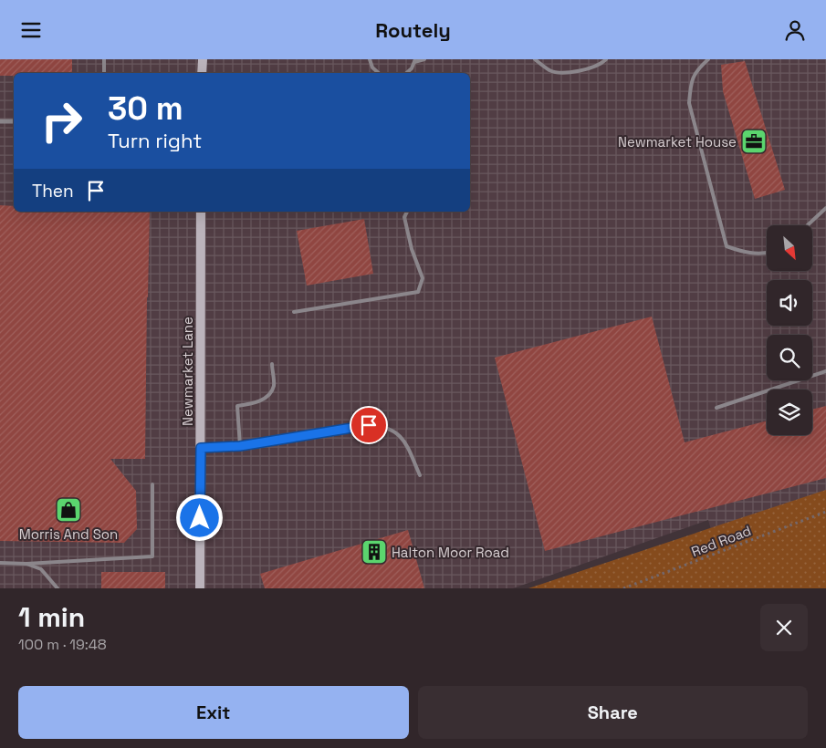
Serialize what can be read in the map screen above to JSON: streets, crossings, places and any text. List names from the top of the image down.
{
  "streets": {
    "street": ["Newmarket Lane"],
    "path": ["Red Road"]
  },
  "places": {
    "office": ["Newmarket House"],
    "shop": ["Morris And Son"],
    "building": ["Halton Moor Road"]
  },
  "north": "bottom right",
  "page": {
    "header": "Routely",
    "turn": ["30 m", "Turn right"],
    "then": "Then",
    "heading": ["1 min", "100 m · 19:48"],
    "buttons": ["Exit", "Share"]
  }
}
